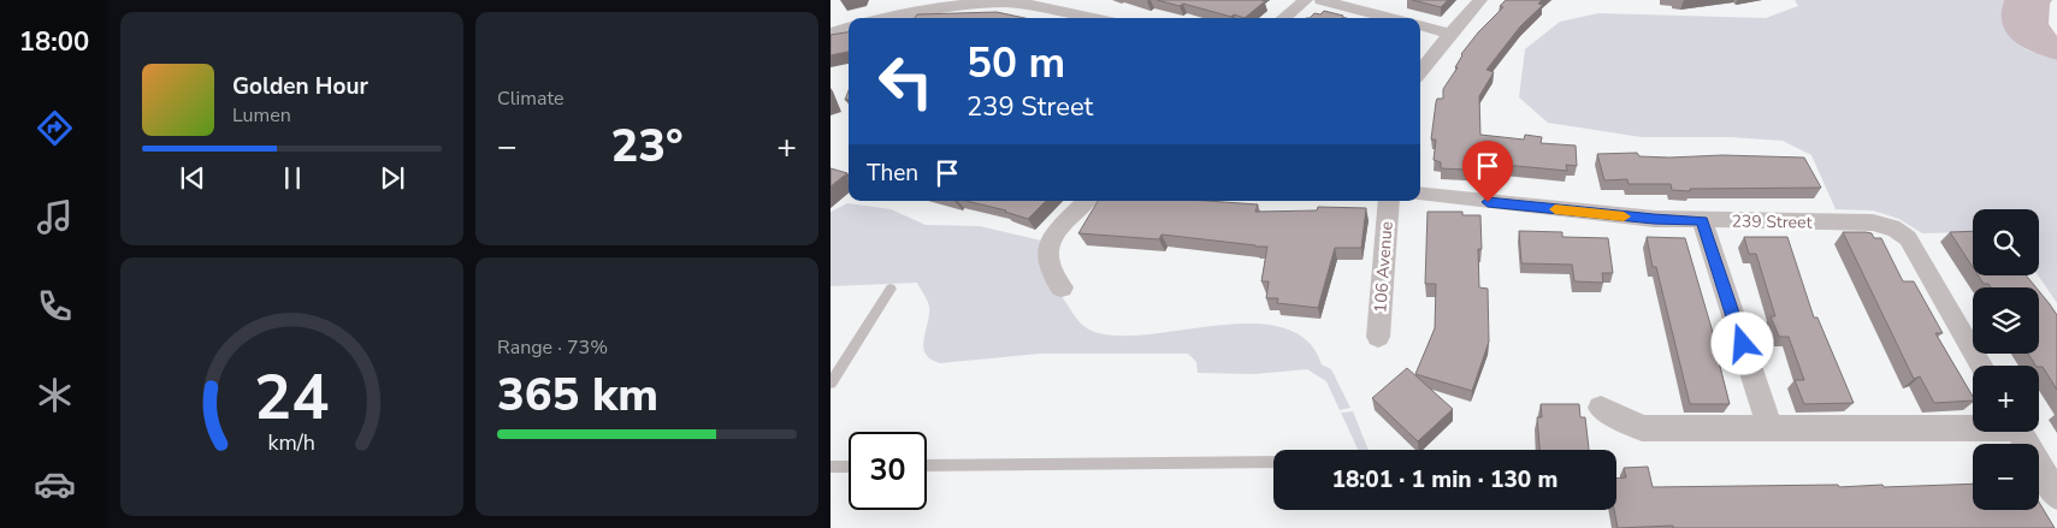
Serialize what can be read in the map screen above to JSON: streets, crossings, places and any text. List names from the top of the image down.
{
  "streets": {
    "street": ["239 Street", "106 Avenue"]
  },
  "page": {
    "tabs": "18:00",
    "tile": [
      "Climate",
      ["Range · 73%", "365 km"]
    ],
    "turn": ["50 m", "239 Street"],
    "song": ["Golden Hour", "Lumen"],
    "heat": ["−", "23°", "+"],
    "then": "Then",
    "map_buttons": ["+", "−"],
    "limit": "30",
    "trip": "18:01 · 1 min · 130 m",
    "gauge": ["24", "km/h"]
  }
}
